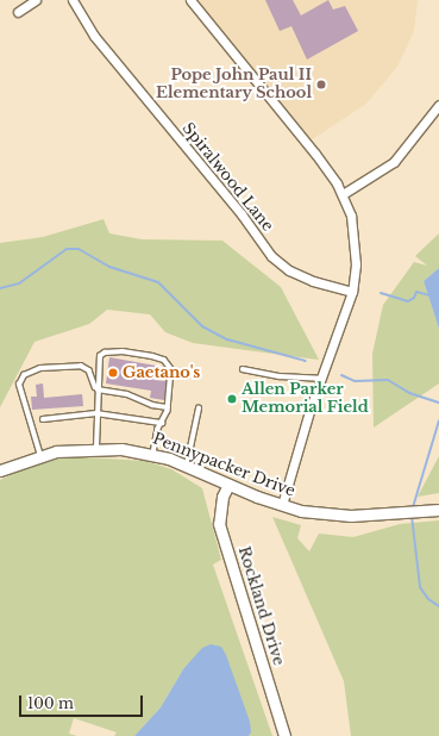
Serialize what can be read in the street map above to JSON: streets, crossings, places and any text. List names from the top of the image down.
{
  "streets": {
    "street": ["Spiralwood Lane", "Pennypacker Drive", "Rockland Drive"]
  },
  "crossings": [
    ["Pennypacker Drive", "Rockland Drive"]
  ],
  "places": ["Pope John Paul II Elementary School", "Gaetano's", "Allen Parker Memorial Field"],
  "scale_bar": "100 m"
}
